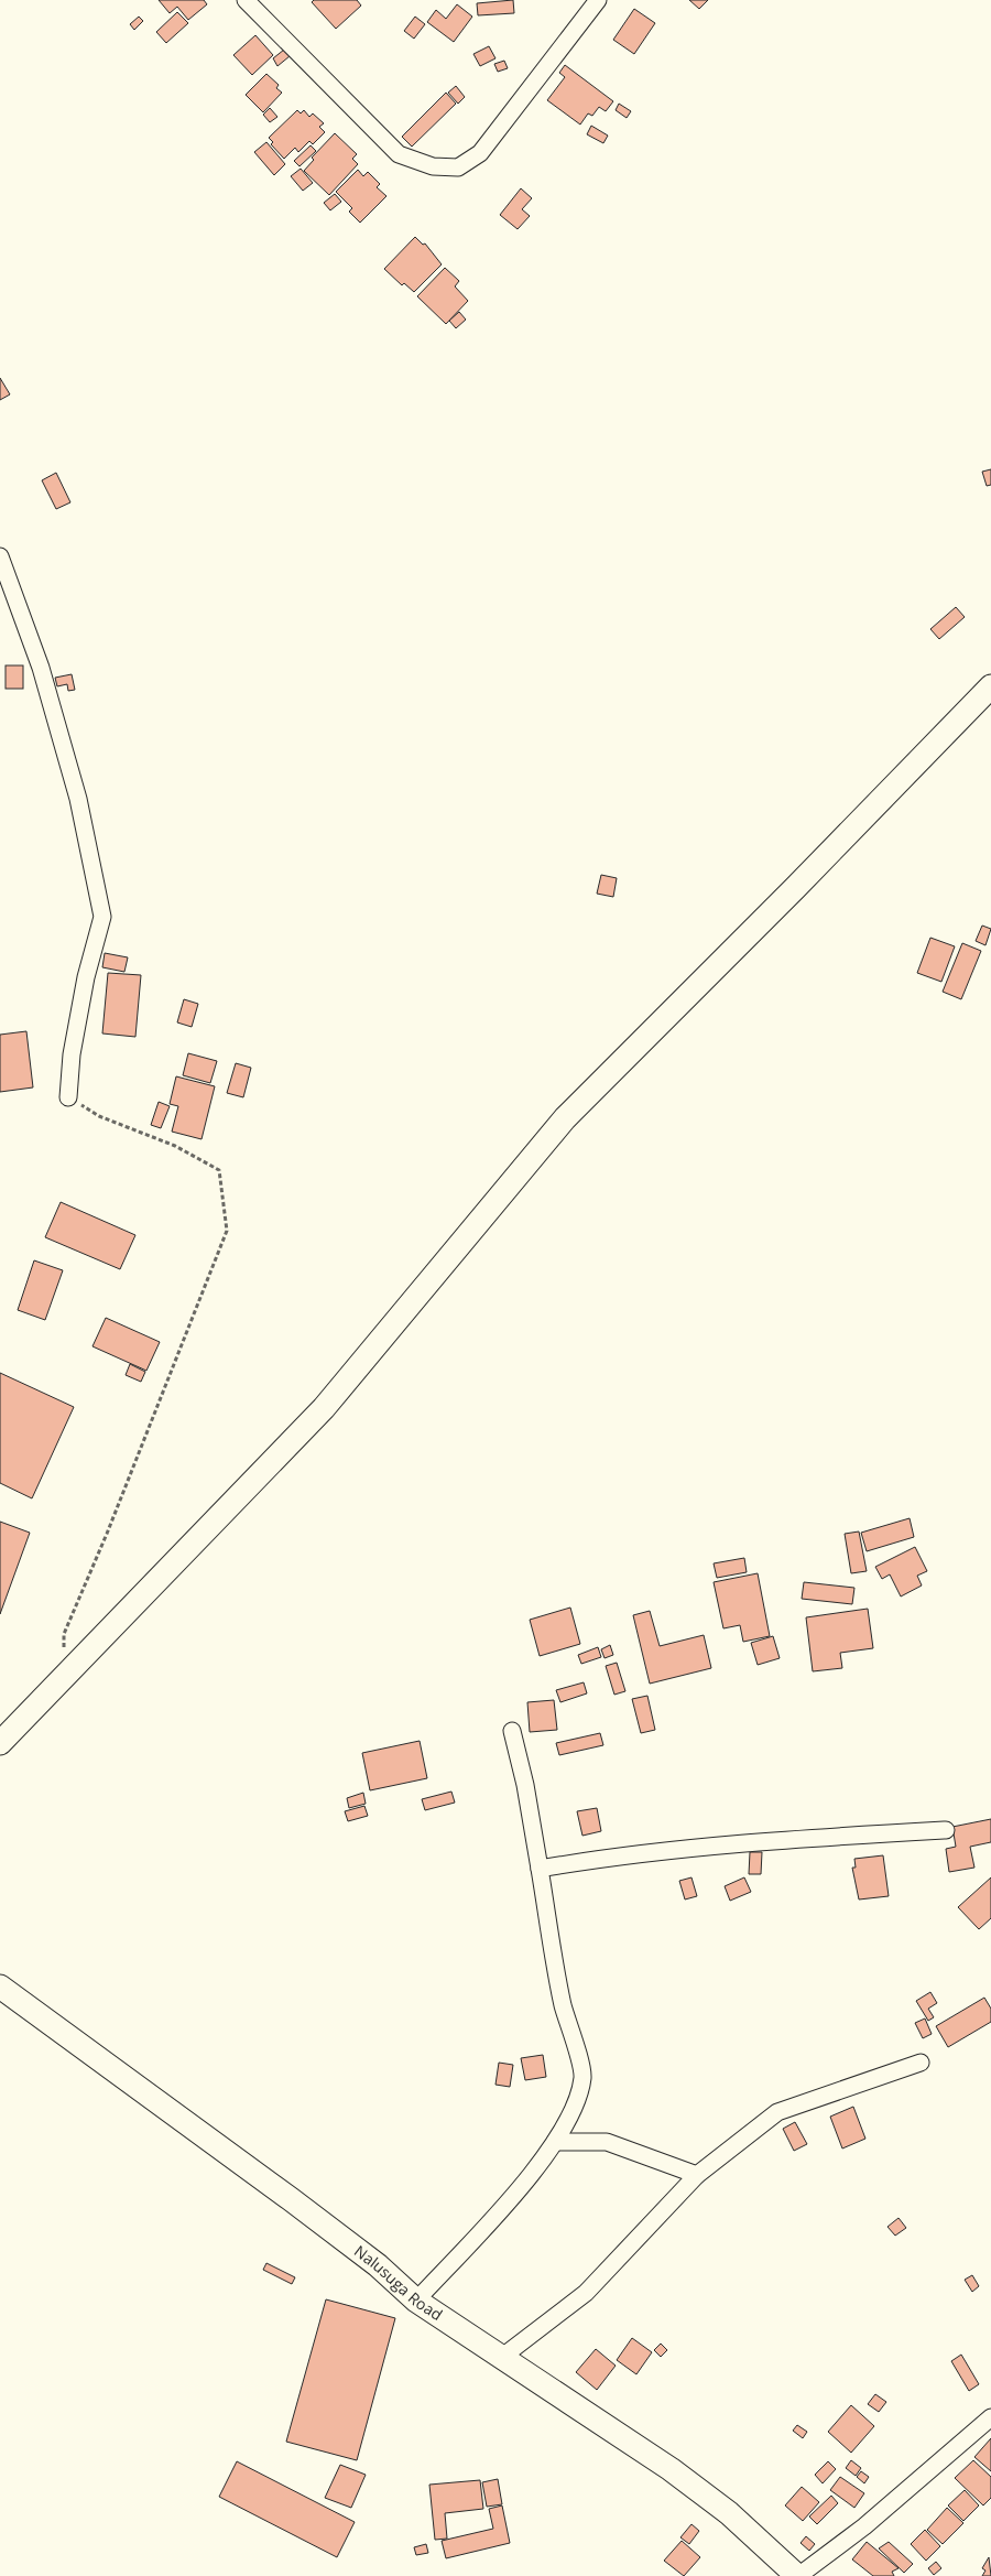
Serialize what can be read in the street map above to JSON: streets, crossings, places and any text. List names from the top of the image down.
{
  "streets": {
    "street": ["Nalusuga Road"]
  }
}
